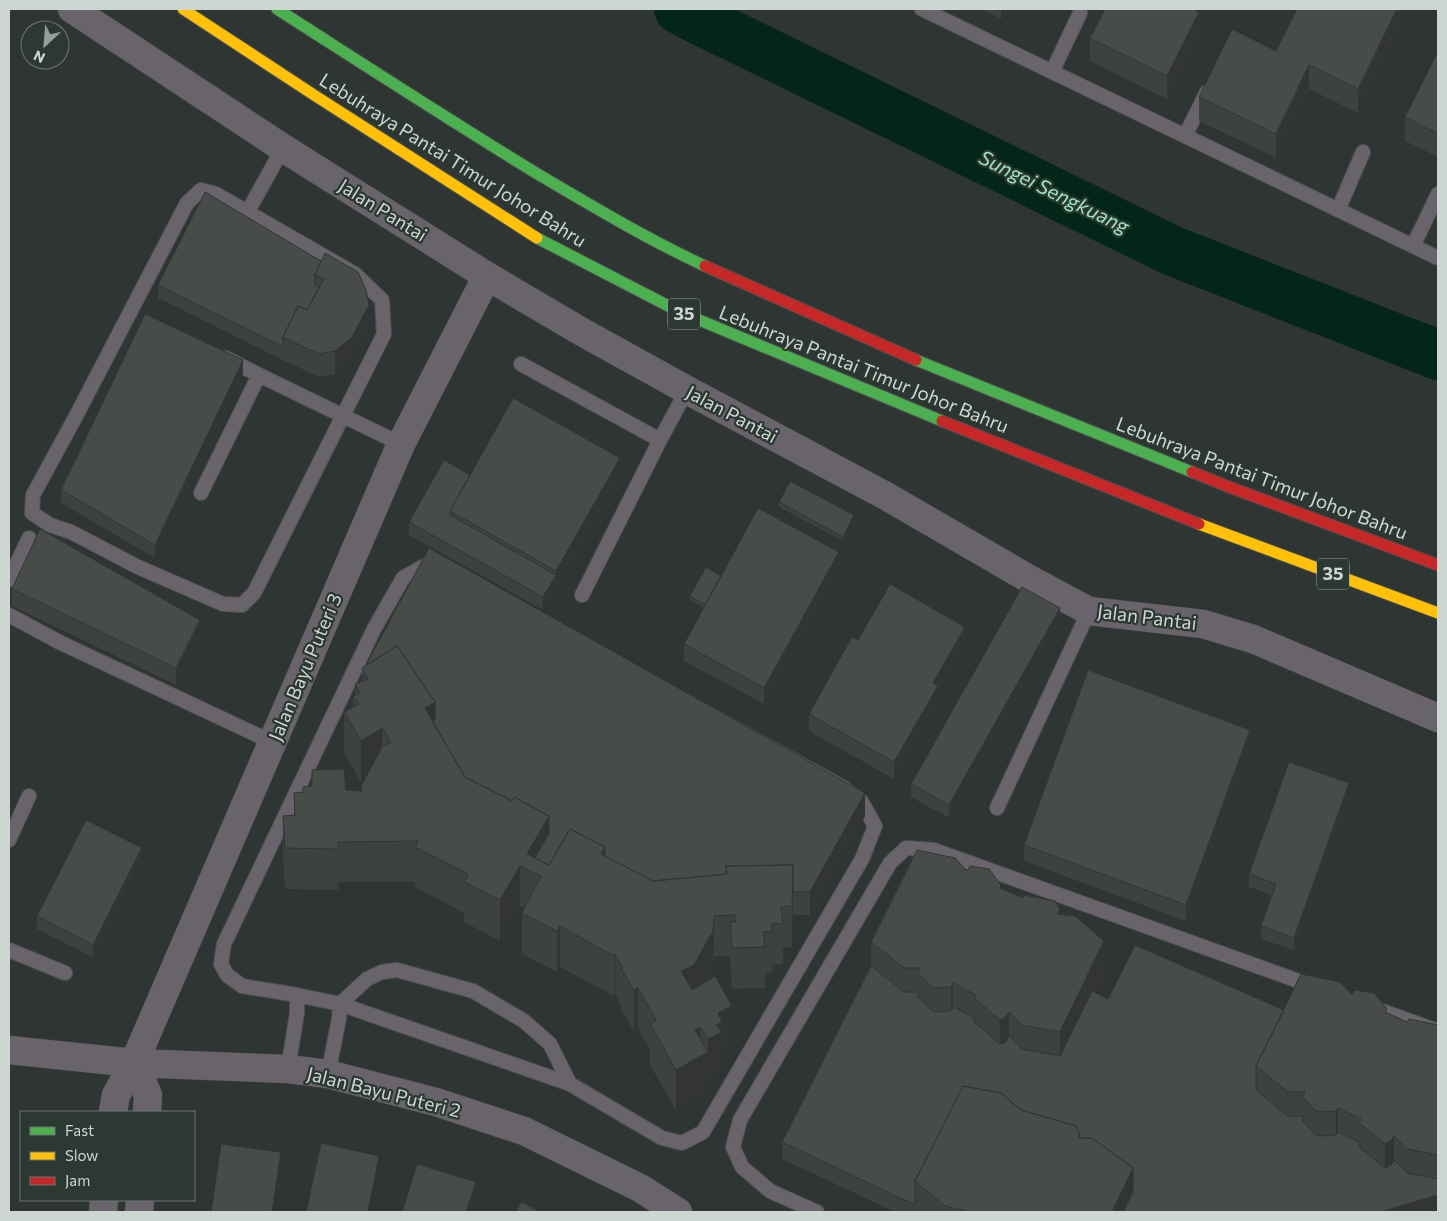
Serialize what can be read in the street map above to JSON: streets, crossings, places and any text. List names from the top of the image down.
{
  "streets": {
    "highway": ["Lebuhraya Pantai Timur Johor Bahru", "35"],
    "street": ["Jalan Pantai", "Jalan Bayu Puteri 3", "Jalan Bayu Puteri 2"]
  },
  "crossings": [
    ["Jalan Pantai", "Jalan Bayu Puteri 3"],
    ["Jalan Bayu Puteri 3", "Jalan Bayu Puteri 2"]
  ],
  "water": ["Sungei Sengkuang"],
  "legend": ["Fast", "Slow", "Jam"],
  "north": "bottom left"
}
